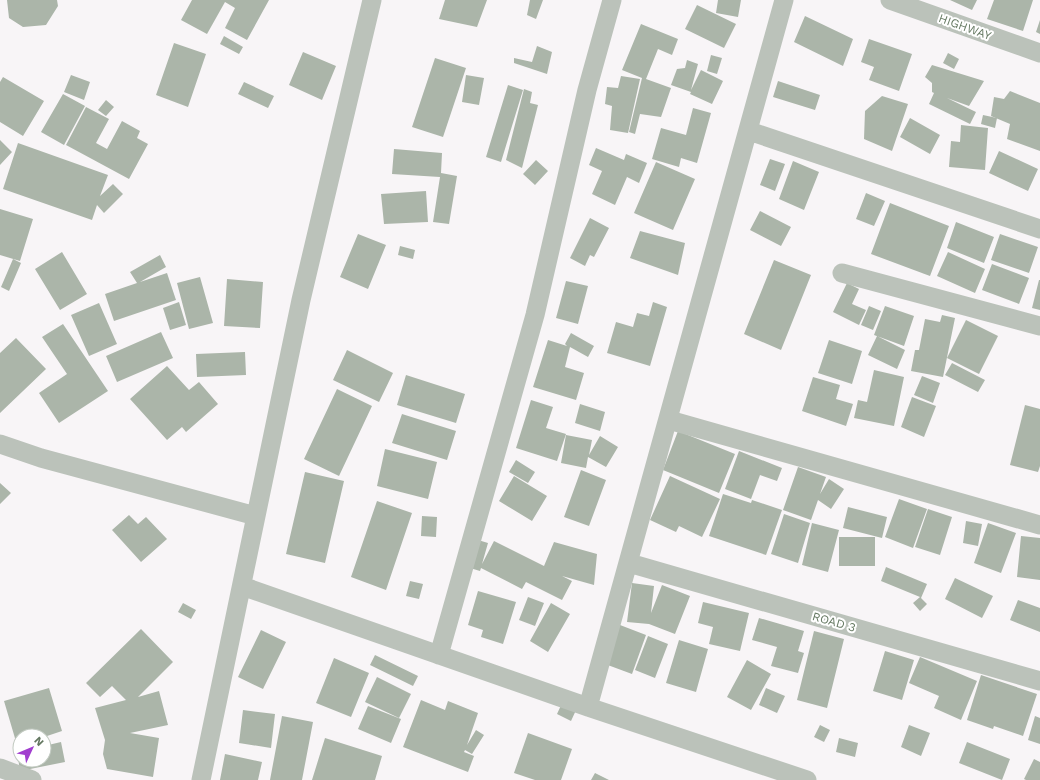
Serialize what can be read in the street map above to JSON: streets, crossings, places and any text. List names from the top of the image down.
{
  "streets": {
    "street": ["HIGHWAY", "ROAD 3"]
  },
  "north": "top right"
}
